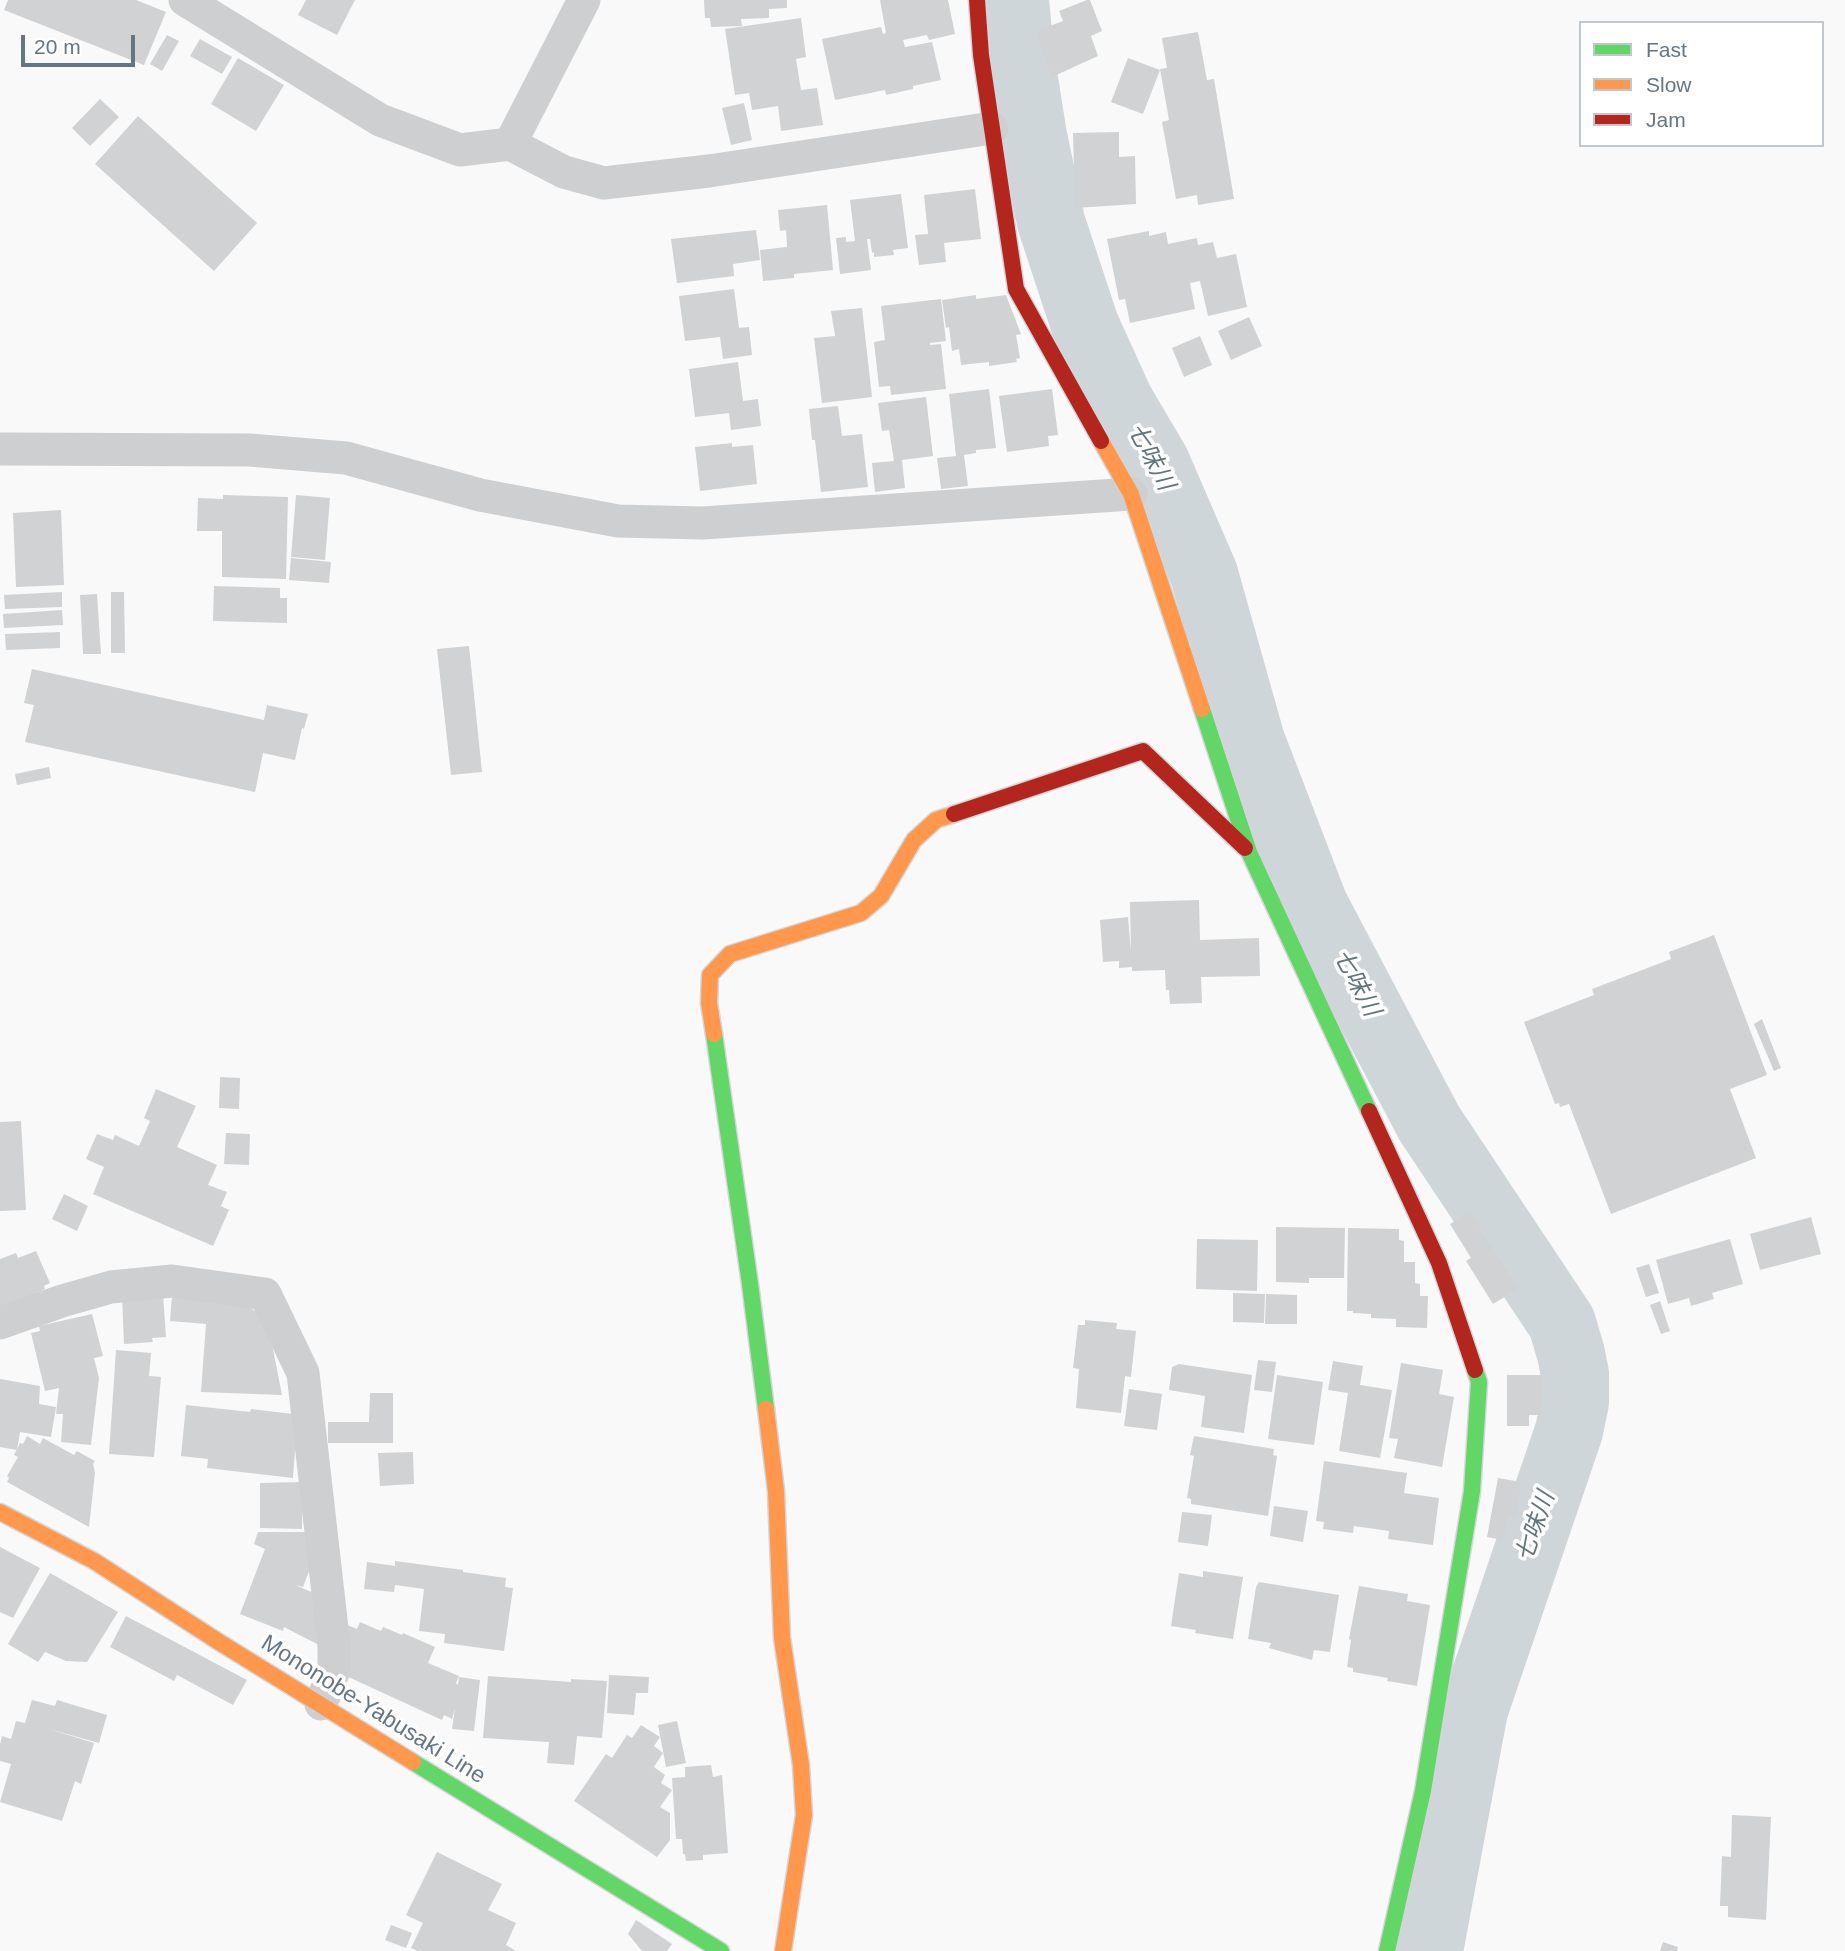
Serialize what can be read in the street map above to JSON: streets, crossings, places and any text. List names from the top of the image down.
{
  "streets": {
    "street": ["Mononobe-Yabusaki Line"]
  },
  "water": ["七味川"],
  "legend": ["Fast", "Slow", "Jam"],
  "scale_bar": "20 m"
}
